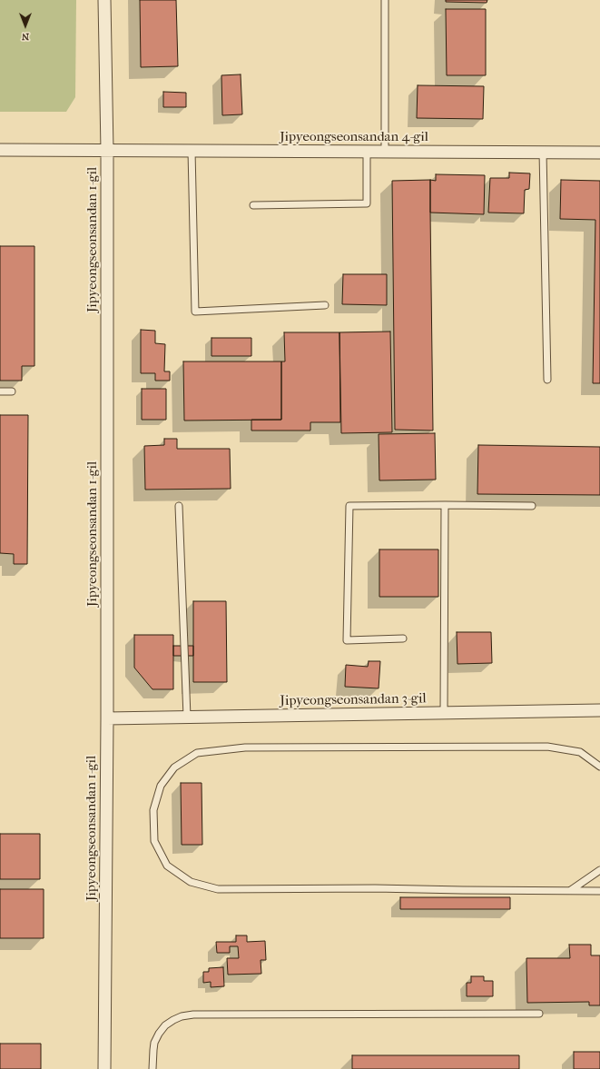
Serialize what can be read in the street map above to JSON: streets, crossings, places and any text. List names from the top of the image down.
{
  "streets": {
    "street": ["Jipyeongseonsandan 4-gil", "Jipyeongseonsandan 1-gil", "Jipyeongseonsandan 3-gil"]
  },
  "crossings": [
    ["Jipyeongseonsandan 4-gil", "Jipyeongseonsandan 1-gil"],
    ["Jipyeongseonsandan 1-gil", "Jipyeongseonsandan 3-gil"]
  ],
  "north": "bottom"
}
